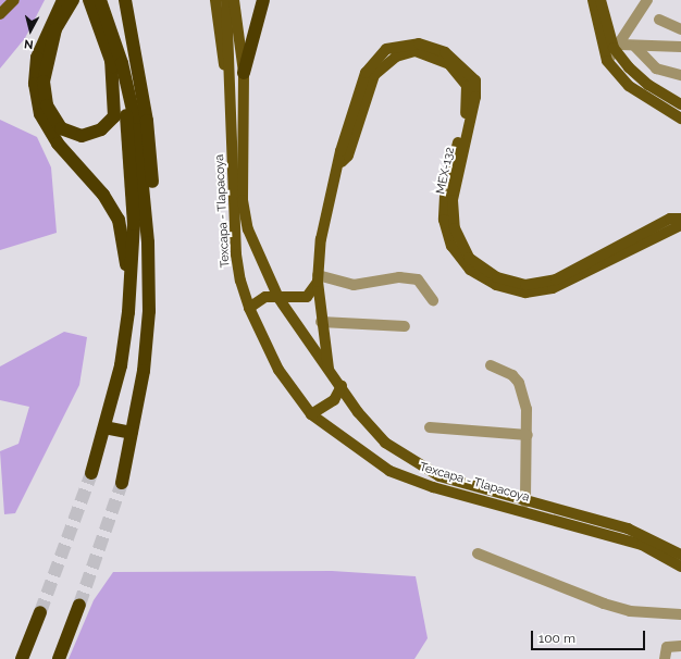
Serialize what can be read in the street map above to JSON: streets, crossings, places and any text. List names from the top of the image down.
{
  "streets": {
    "main road": ["MEX-132", "Texcapa - Tlapacoya"]
  },
  "crossings": [
    ["MEX-132", "Texcapa - Tlapacoya"]
  ],
  "scale_bar": "100 m",
  "north": "bottom"
}
